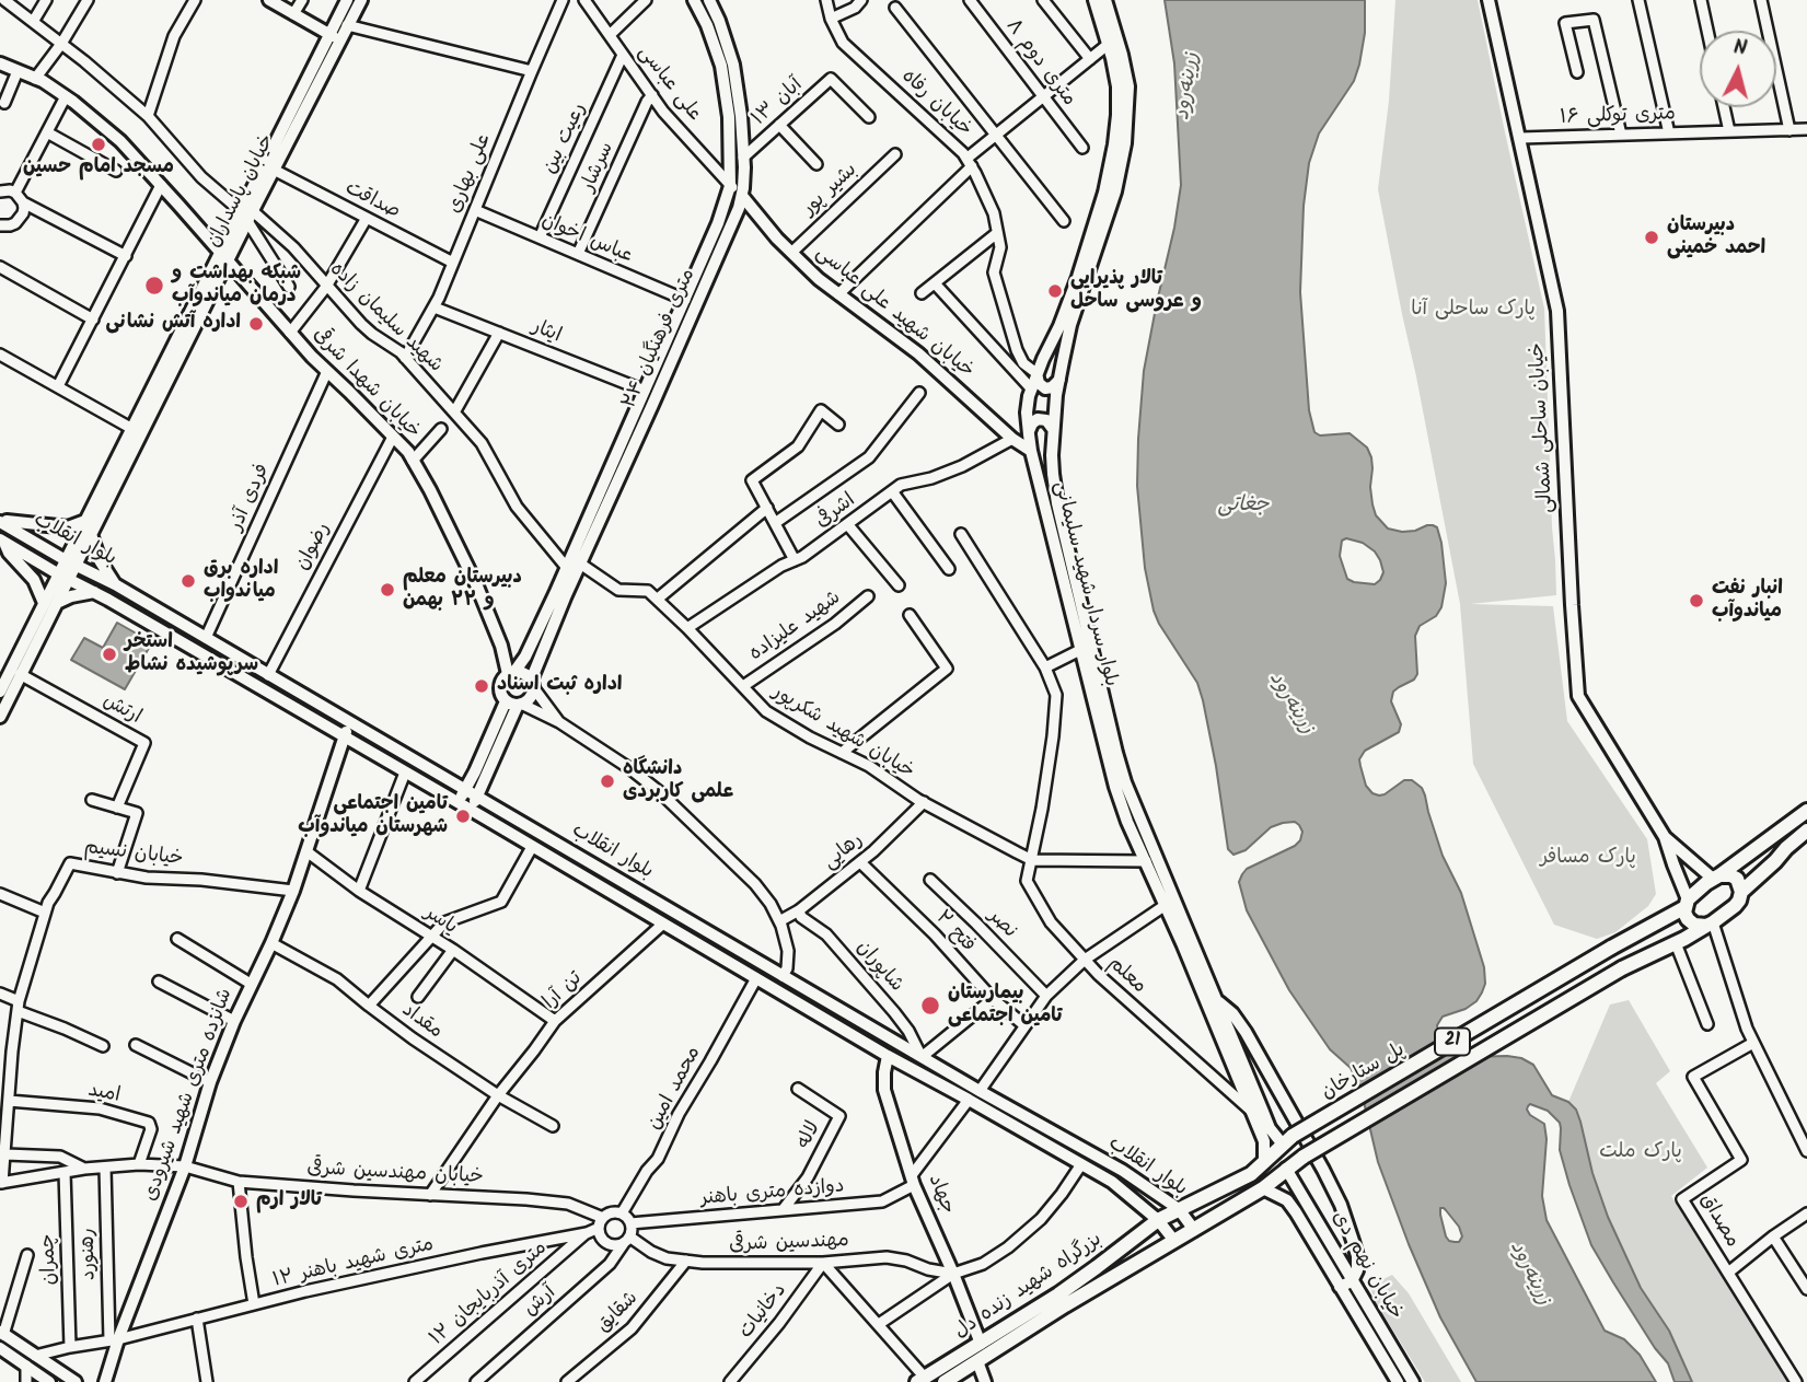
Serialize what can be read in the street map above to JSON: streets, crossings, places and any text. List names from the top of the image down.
{
  "streets": {
    "highway": ["21", "پل ستارخان", "بزرگراه شهید زنده دل"],
    "main road": [
      "خیابان پاسداران",
      "خیابان شهید علی عباسی",
      "۲۴ متری فرهنگیان",
      "خیابان شهدا شرقی",
      "خیابان ساحلی شمالی",
      "بلوار انقلاب",
      "بلوار سردار شهید سلیمانی",
      "شانزده متری شهید شیرودی",
      "جهاد",
      "خیابان نهم دی"
    ],
    "street": [
      "۸ متری دوم",
      "علی عباسی",
      "۱۳ آبان",
      "خیابان رفاه",
      "۱۶ متری توکلی",
      "رعیت بین",
      "سرشار",
      "علی بهاری",
      "بشیر پور",
      "صداقت",
      "عباس اخوان",
      "شهید سلیمان زاده",
      "ایثار",
      "فردی آذر",
      "اشرفی",
      "رضوان",
      "شهید علیزاده",
      "ارتش",
      "خیابان شهید شکرپور",
      "رهایی",
      "خیابان نسیم",
      "یاسر",
      "نصر",
      "فتح ۲",
      "شاپوران",
      "معلم",
      "تن آرا",
      "مقداد",
      "محمد امین",
      "امید",
      "لاله",
      "خیابان مهندسین شرقی",
      "دوازده متری باهنر",
      "مصداق",
      "مهندسین شرقی",
      "رهنورد",
      "چمران",
      "۱۲ متری شهید باهنر",
      "۱۲ متری آذربایجان",
      "آرش",
      "دخانیات",
      "شقایق"
    ]
  },
  "crossings": [
    ["علی عباسی", "رعیت بین"],
    ["علی عباسی", "سرشار"],
    ["علی عباسی", "خیابان شهید علی عباسی"],
    ["علی عباسی", "۲۴ متری فرهنگیان"],
    ["۱۳ آبان", "۲۴ متری فرهنگیان"],
    ["خیابان رفاه", "بلوار سردار شهید سلیمانی"],
    ["۱۶ متری توکلی", "خیابان ساحلی شمالی"],
    ["رعیت بین", "عباس اخوان"],
    ["سرشار", "عباس اخوان"],
    ["علی بهاری", "صداقت"],
    ["علی بهاری", "عباس اخوان"],
    ["علی بهاری", "شهید سلیمان زاده"],
    ["علی بهاری", "ایثار"],
    ["بشیر پور", "خیابان شهید علی عباسی"],
    ["خیابان پاسداران", "صداقت"],
    ["خیابان پاسداران", "شهید سلیمان زاده"],
    ["خیابان پاسداران", "خیابان شهدا شرقی"],
    ["خیابان پاسداران", "بلوار انقلاب"],
    ["عباس اخوان", "۲۴ متری فرهنگیان"],
    ["خیابان شهید علی عباسی", "۲۴ متری فرهنگیان"],
    ["خیابان شهید علی عباسی", "اشرفی"],
    ["خیابان شهید علی عباسی", "بلوار سردار شهید سلیمانی"],
    ["شهید سلیمان زاده", "۲۴ متری فرهنگیان"],
    ["ایثار", "۲۴ متری فرهنگیان"],
    ["۲۴ متری فرهنگیان", "خیابان شهدا شرقی"],
    ["خیابان شهدا شرقی", "فردی آذر"],
    ["خیابان شهدا شرقی", "رضوان"],
    ["فردی آذر", "بلوار انقلاب"],
    ["اشرفی", "خیابان شهید شکرپور"],
    ["بلوار انقلاب", "رضوان"],
    ["بلوار انقلاب", "شاپوران"],
    ["بلوار انقلاب", "تن آرا"],
    ["بلوار انقلاب", "21"],
    ["بلوار انقلاب", "محمد امین"],
    ["بلوار انقلاب", "شانزده متری شهید شیرودی"],
    ["بلوار انقلاب", "جهاد"],
    ["بلوار انقلاب", "بزرگراه شهید زنده دل"],
    ["بلوار سردار شهید سلیمانی", "معلم"],
    ["بلوار سردار شهید سلیمانی", "21"],
    ["بلوار سردار شهید سلیمانی", "پل ستارخان"],
    ["شهید علیزاده", "خیابان شهید شکرپور"],
    ["خیابان شهید شکرپور", "رهایی"],
    ["خیابان شهید شکرپور", "معلم"],
    ["رهایی", "فتح ۲"],
    ["رهایی", "شاپوران"],
    ["خیابان نسیم", "امید"],
    ["خیابان نسیم", "شانزده متری شهید شیرودی"],
    ["خیابان نسیم", "خیابان مهندسین شرقی"],
    ["یاسر", "تن آرا"],
    ["یاسر", "شانزده متری شهید شیرودی"],
    ["تن آرا", "مقداد"],
    ["تن آرا", "خیابان مهندسین شرقی"],
    ["مقداد", "شانزده متری شهید شیرودی"],
    ["21", "پل ستارخان"],
    ["21", "خیابان نهم دی"],
    ["21", "بزرگراه شهید زنده دل"],
    ["محمد امین", "خیابان مهندسین شرقی"],
    ["محمد امین", "دوازده متری باهنر"],
    ["محمد امین", "مهندسین شرقی"],
    ["محمد امین", "۱۲ متری شهید باهنر"],
    ["محمد امین", "آرش"],
    ["امید", "خیابان مهندسین شرقی"],
    ["شانزده متری شهید شیرودی", "خیابان مهندسین شرقی"],
    ["شانزده متری شهید شیرودی", "رهنورد"],
    ["شانزده متری شهید شیرودی", "۱۲ متری شهید باهنر"],
    ["لاله", "دوازده متری باهنر"],
    ["خیابان مهندسین شرقی", "دوازده متری باهنر"],
    ["خیابان مهندسین شرقی", "مهندسین شرقی"],
    ["خیابان مهندسین شرقی", "رهنورد"],
    ["خیابان مهندسین شرقی", "چمران"],
    ["خیابان مهندسین شرقی", "۱۲ متری شهید باهنر"],
    ["خیابان مهندسین شرقی", "آرش"],
    ["دوازده متری باهنر", "جهاد"],
    ["دوازده متری باهنر", "مهندسین شرقی"],
    ["دوازده متری باهنر", "۱۲ متری شهید باهنر"],
    ["دوازده متری باهنر", "آرش"],
    ["جهاد", "مهندسین شرقی"],
    ["جهاد", "بزرگراه شهید زنده دل"],
    ["مهندسین شرقی", "۱۲ متری شهید باهنر"],
    ["مهندسین شرقی", "آرش"],
    ["مهندسین شرقی", "دخانیات"],
    ["مهندسین شرقی", "شقایق"],
    ["رهنورد", "۱۲ متری شهید باهنر"],
    ["چمران", "۱۲ متری شهید باهنر"],
    ["۱۲ متری شهید باهنر", "۱۲ متری آذربایجان"],
    ["۱۲ متری شهید باهنر", "آرش"]
  ],
  "water": ["زرینه‌رود", "جغاتی"],
  "parks": ["پارک ساحلی آنا", "پارک مسافر", "پارک ملت"],
  "places": [
    "مسجد امام حسین",
    "دبیرستان احمد خمینی",
    "شبکه بهداشت و درمان میاندوآب",
    "تالار پذیرایی و عروسی ساحل",
    "اداره آتش نشانی",
    "اداره برق میاندواب",
    "دبیرستان معلم و ۲۲ بهمن",
    "انبار نفت میاندوآب",
    "استخر سرپوشیده نشاط",
    "اداره ثبت اسناد",
    "دانشگاه علمی کاربردی",
    "تامین اجتماعی شهرستان میاندوآب",
    "بیمارستان تامین اجتماعی",
    "تالار ارم"
  ],
  "north": "top"
}
